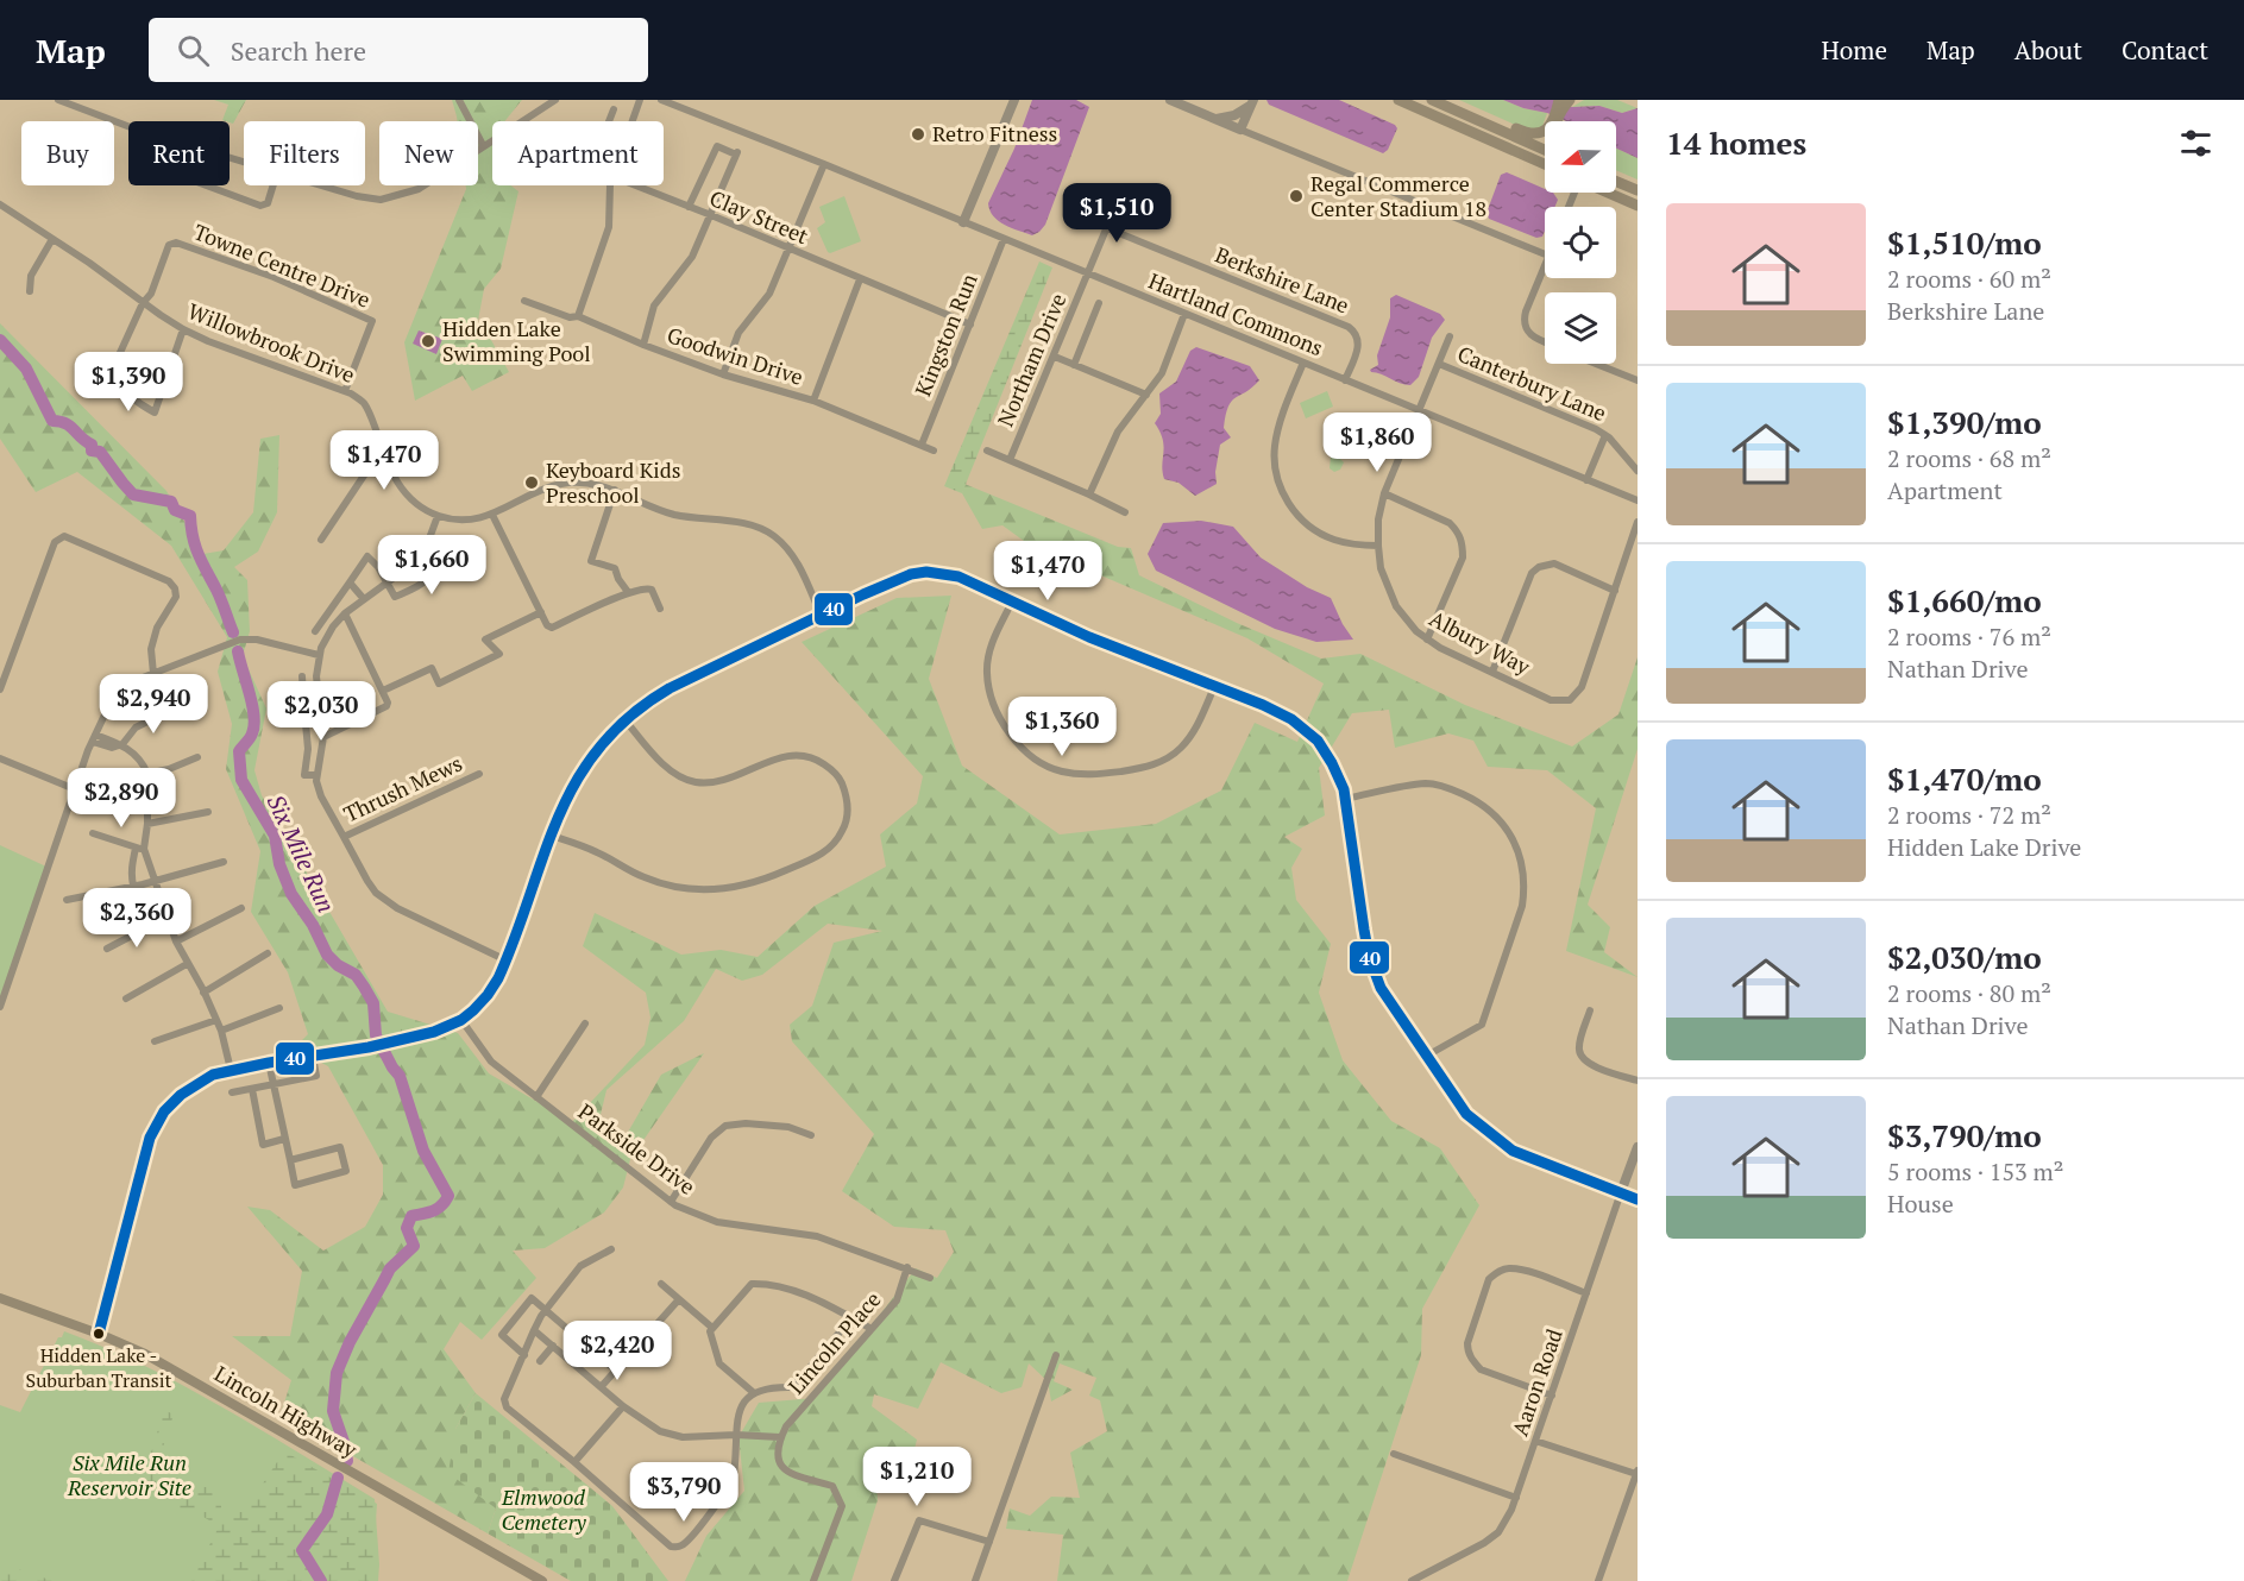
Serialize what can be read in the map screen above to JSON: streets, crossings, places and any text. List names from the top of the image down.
{
  "streets": {
    "main road": ["Lincoln Highway"],
    "street": [
      "Clay Street",
      "Towne Centre Drive",
      "Berkshire Lane",
      "Hartland Commons",
      "Kingston Run",
      "Willowbrook Drive",
      "Goodwin Drive",
      "Northam Drive",
      "Canterbury Lane",
      "Albury Way",
      "Thrush Mews",
      "Parkside Drive",
      "Lincoln Place",
      "Aaron Road"
    ]
  },
  "crossings": [
    ["Clay Street", "Kingston Run"],
    ["Towne Centre Drive", "Willowbrook Drive"],
    ["Berkshire Lane", "Hartland Commons"],
    ["Berkshire Lane", "Northam Drive"],
    ["Hartland Commons", "Kingston Run"],
    ["Hartland Commons", "Northam Drive"],
    ["Hartland Commons", "Albury Way"],
    ["Kingston Run", "Goodwin Drive"],
    ["Canterbury Lane", "Albury Way"],
    ["Parkside Drive", "Lincoln Place"]
  ],
  "water": ["Six Mile Run"],
  "parks": ["Six Mile Run Reservoir Site", "Elmwood Cemetery"],
  "places": [
    "Retro Fitness",
    "Regal Commerce Center Stadium 18",
    "Hidden Lake Swimming Pool",
    "Keyboard Kids Preschool",
    "Hidden Lake - Suburban Transit"
  ],
  "lines": ["transit line 40"],
  "north": "left",
  "page": {
    "header": "Map",
    "search": "Search here",
    "nav": [
      "Home",
      "Map",
      "About",
      "Contact"
    ],
    "heading": "14 homes",
    "chip": [
      "Buy",
      "Rent",
      "Filters",
      "New",
      "Apartment"
    ],
    "price": [
      "$1,510",
      "$1,390",
      "$1,860",
      "$1,470",
      "$1,660",
      "$1,470",
      "$2,940",
      "$2,030",
      "$1,360",
      "$2,890",
      "$2,360",
      "$2,420",
      "$1,210",
      "$3,790"
    ],
    "list": [
      {
        "name": "$1,510/mo",
        "note": "2 rooms · 60 m² · Berkshire Lane"
      },
      {
        "name": "$1,390/mo",
        "note": "2 rooms · 68 m² · Apartment"
      },
      {
        "name": "$1,660/mo",
        "note": "2 rooms · 76 m² · Nathan Drive"
      },
      {
        "name": "$1,470/mo",
        "note": "2 rooms · 72 m² · Hidden Lake Drive"
      },
      {
        "name": "$2,030/mo",
        "note": "2 rooms · 80 m² · Nathan Drive"
      },
      {
        "name": "$3,790/mo",
        "note": "5 rooms · 153 m² · House"
      }
    ]
  }
}
